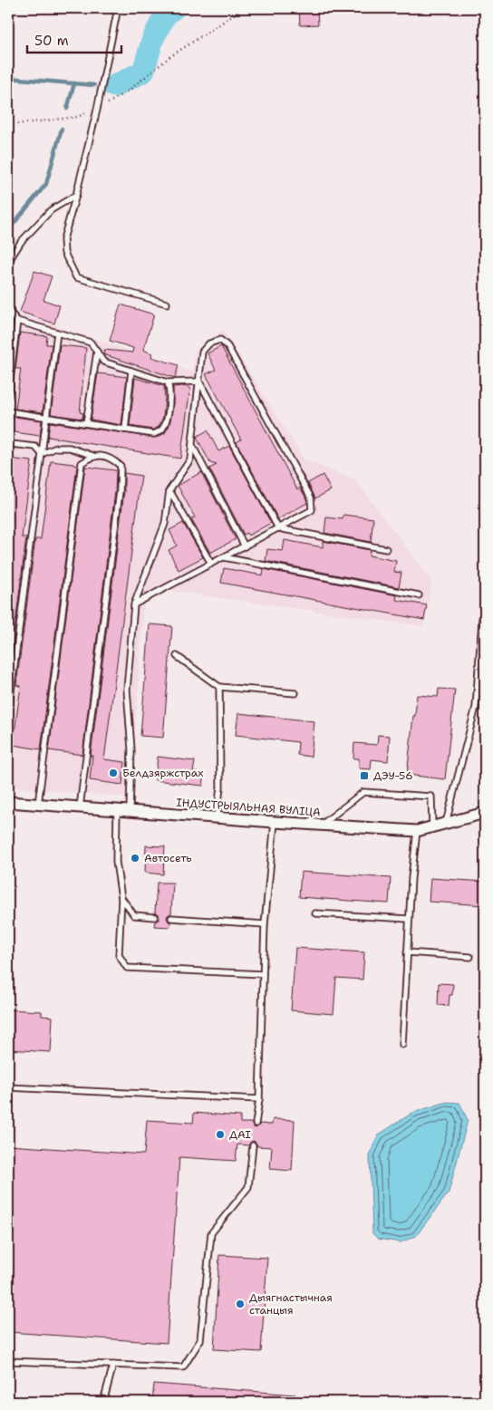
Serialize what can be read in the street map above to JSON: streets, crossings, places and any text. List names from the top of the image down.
{
  "streets": {
    "street": ["ІНДУСТРЫЯЛЬНАЯ ВУЛІЦА"]
  },
  "places": {
    "other": [
      "Белдзяржстрах",
      "Автосеть",
      "ДАІ",
      "Дыягнастычная станцыя"
    ],
    "transit": ["ДЭУ-56"]
  },
  "scale_bar": "50 m"
}
